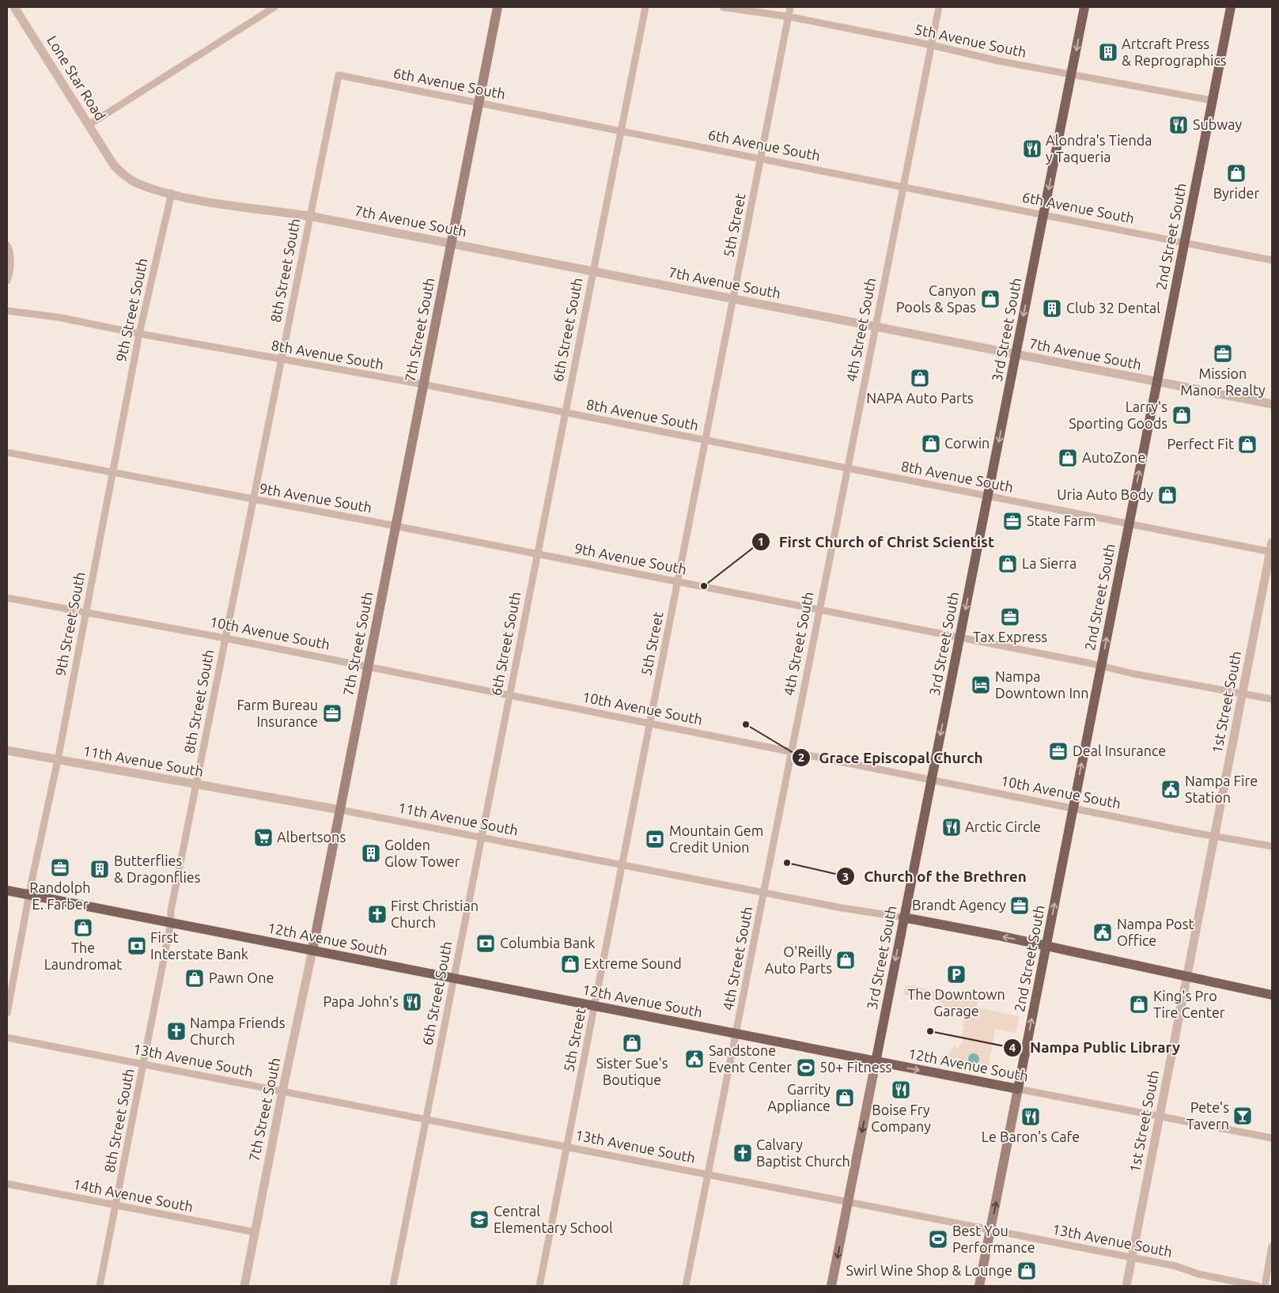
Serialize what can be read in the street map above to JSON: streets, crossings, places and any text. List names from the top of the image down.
{
  "streets": {
    "main road": [
      "2nd Street South",
      "7th Street South",
      "3rd Street South",
      "12th Avenue South"
    ],
    "street": [
      "5th Avenue South",
      "Lone Star Road",
      "6th Avenue South",
      "7th Avenue South",
      "5th Street",
      "8th Street South",
      "9th Street South",
      "6th Street South",
      "4th Street South",
      "8th Avenue South",
      "9th Avenue South",
      "10th Avenue South",
      "1st Street South",
      "11th Avenue South",
      "13th Avenue South",
      "14th Avenue South"
    ]
  },
  "crossings": [
    ["5th Avenue South", "5th Street"],
    ["5th Avenue South", "2nd Street South"],
    ["5th Avenue South", "4th Street South"],
    ["5th Avenue South", "3rd Street South"],
    ["Lone Star Road", "7th Avenue South"],
    ["6th Avenue South", "5th Street"],
    ["6th Avenue South", "2nd Street South"],
    ["6th Avenue South", "8th Street South"],
    ["6th Avenue South", "7th Street South"],
    ["6th Avenue South", "6th Street South"],
    ["6th Avenue South", "4th Street South"],
    ["6th Avenue South", "3rd Street South"],
    ["7th Avenue South", "5th Street"],
    ["7th Avenue South", "2nd Street South"],
    ["7th Avenue South", "8th Street South"],
    ["7th Avenue South", "9th Street South"],
    ["7th Avenue South", "7th Street South"],
    ["7th Avenue South", "6th Street South"],
    ["7th Avenue South", "4th Street South"],
    ["7th Avenue South", "3rd Street South"],
    ["5th Street", "8th Avenue South"],
    ["5th Street", "9th Avenue South"],
    ["5th Street", "10th Avenue South"],
    ["5th Street", "11th Avenue South"],
    ["5th Street", "12th Avenue South"],
    ["5th Street", "13th Avenue South"],
    ["2nd Street South", "8th Avenue South"],
    ["2nd Street South", "9th Avenue South"],
    ["2nd Street South", "10th Avenue South"],
    ["2nd Street South", "12th Avenue South"],
    ["2nd Street South", "13th Avenue South"],
    ["8th Street South", "8th Avenue South"],
    ["8th Street South", "9th Avenue South"],
    ["8th Street South", "10th Avenue South"],
    ["8th Street South", "11th Avenue South"],
    ["8th Street South", "12th Avenue South"],
    ["8th Street South", "13th Avenue South"],
    ["8th Street South", "14th Avenue South"],
    ["9th Street South", "8th Avenue South"],
    ["9th Street South", "9th Avenue South"],
    ["9th Street South", "10th Avenue South"],
    ["9th Street South", "11th Avenue South"],
    ["9th Street South", "12th Avenue South"],
    ["7th Street South", "8th Avenue South"],
    ["7th Street South", "9th Avenue South"],
    ["7th Street South", "10th Avenue South"],
    ["7th Street South", "11th Avenue South"],
    ["7th Street South", "12th Avenue South"],
    ["7th Street South", "13th Avenue South"],
    ["7th Street South", "14th Avenue South"],
    ["6th Street South", "8th Avenue South"],
    ["6th Street South", "9th Avenue South"],
    ["6th Street South", "10th Avenue South"],
    ["6th Street South", "11th Avenue South"],
    ["6th Street South", "12th Avenue South"],
    ["6th Street South", "13th Avenue South"],
    ["4th Street South", "8th Avenue South"],
    ["4th Street South", "9th Avenue South"],
    ["4th Street South", "10th Avenue South"],
    ["4th Street South", "11th Avenue South"],
    ["4th Street South", "12th Avenue South"],
    ["4th Street South", "13th Avenue South"],
    ["3rd Street South", "8th Avenue South"],
    ["3rd Street South", "9th Avenue South"],
    ["3rd Street South", "10th Avenue South"],
    ["3rd Street South", "11th Avenue South"],
    ["3rd Street South", "12th Avenue South"],
    ["3rd Street South", "13th Avenue South"],
    ["8th Avenue South", "1st Street South"],
    ["9th Avenue South", "1st Street South"],
    ["10th Avenue South", "1st Street South"],
    ["1st Street South", "12th Avenue South"],
    ["1st Street South", "13th Avenue South"]
  ],
  "one_way": ["2nd Street South", "3rd Street South"],
  "places": {
    "building": [
      "Artcraft Press & Reprographics",
      "Club 32 Dental",
      "Golden Glow Tower",
      "Butterflies & Dragonflies"
    ],
    "restaurant": [
      "Subway",
      "Alondra's Tienda y Taqueria",
      "Arctic Circle",
      "Papa John's",
      "Boise Fry Company",
      "Le Baron's Cafe"
    ],
    "shop": [
      "Byrider",
      "Canyon Pools & Spas",
      "NAPA Auto Parts",
      "Larry's Sporting Goods",
      "Corwin",
      "Perfect Fit",
      "AutoZone",
      "Uria Auto Body",
      "La Sierra",
      "The Laundromat",
      "O'Reilly Auto Parts",
      "Extreme Sound",
      "Pawn One",
      "King's Pro Tire Center",
      "Sister Sue's Boutique",
      "Garrity Appliance",
      "Swirl Wine Shop & Lounge"
    ],
    "office": [
      "Mission Manor Realty",
      "State Farm",
      "Tax Express",
      "Farm Bureau Insurance",
      "Deal Insurance",
      "Randolph E. Farber",
      "Brandt Agency"
    ],
    "other": [
      "First Church of Christ Scientist",
      "Grace Episcopal Church",
      "Church of the Brethren",
      "Nampa Public Library"
    ],
    "hotel": ["Nampa Downtown Inn"],
    "public building": ["Nampa Fire Station", "Nampa Post Office", "Sandstone Event Center"],
    "supermarket": ["Albertsons"],
    "bank": ["Mountain Gem Credit Union", "Columbia Bank", "First Interstate Bank"],
    "church": ["First Christian Church", "Nampa Friends Church", "Calvary Baptist Church"],
    "parking": ["The Downtown Garage"],
    "sports": ["50+ Fitness", "Best You Performance"],
    "bar": ["Pete's Tavern"],
    "school or university": ["Central Elementary School"]
  }
}
